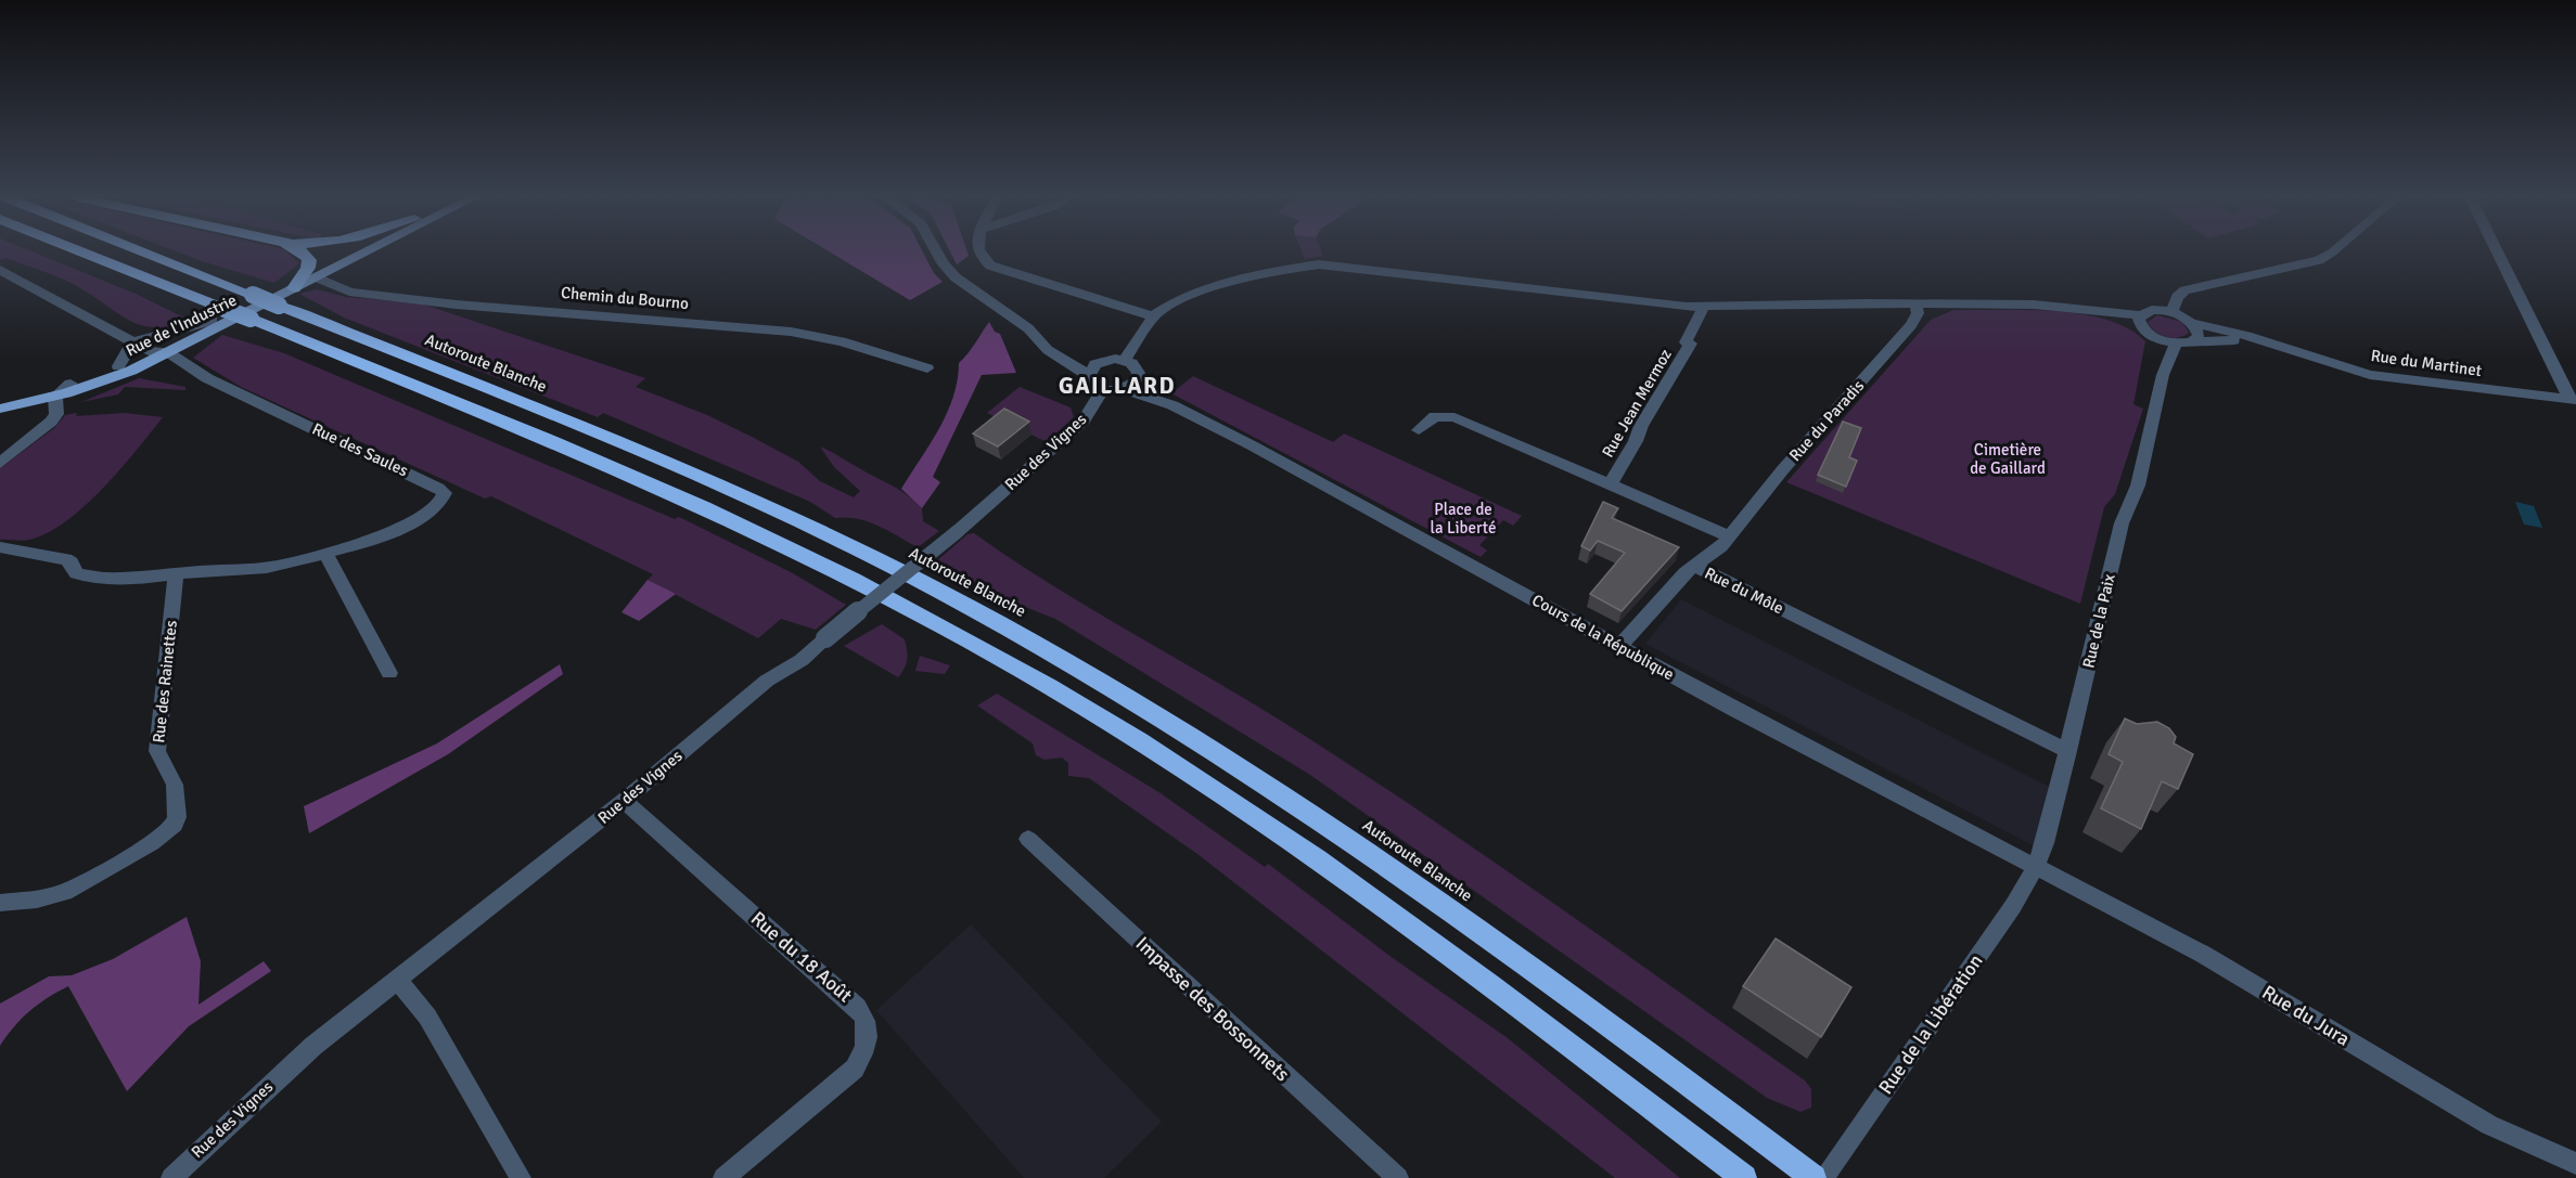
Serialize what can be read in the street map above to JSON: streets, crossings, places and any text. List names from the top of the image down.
{
  "streets": {
    "highway": ["Autoroute Blanche"],
    "main road": ["Rue de l'Industrie"],
    "street": [
      "Chemin du Bourno",
      "Rue du Martinet",
      "Rue Jean Mermoz",
      "Rue du Paradis",
      "Rue des Saules",
      "Rue des Vignes",
      "Rue du Môle",
      "Rue de la Paix",
      "Cours de la République",
      "Rue des Rainettes",
      "Rue du 18 Août",
      "Impasse des Bossonnets",
      "Rue du Jura",
      "Rue de la Libération"
    ]
  },
  "crossings": [
    ["Chemin du Bourno", "Rue de l'Industrie"],
    ["Rue de l'Industrie", "Rue des Saules"],
    ["Rue du Martinet", "Rue de la Paix"],
    ["Rue du Paradis", "Rue du Môle"],
    ["Rue des Saules", "Rue des Rainettes"],
    ["Rue des Vignes", "Cours de la République"],
    ["Rue des Vignes", "Rue du 18 Août"],
    ["Rue du Môle", "Rue de la Paix"],
    ["Rue de la Paix", "Cours de la République"],
    ["Rue de la Paix", "Rue du Jura"],
    ["Rue de la Paix", "Rue de la Libération"],
    ["Cours de la République", "Rue du Jura"],
    ["Cours de la République", "Rue de la Libération"],
    ["Rue du Jura", "Rue de la Libération"]
  ],
  "districts": ["GAILLARD"],
  "parks": ["Cimetière de Gaillard", "Place de la Liberté"]
}
